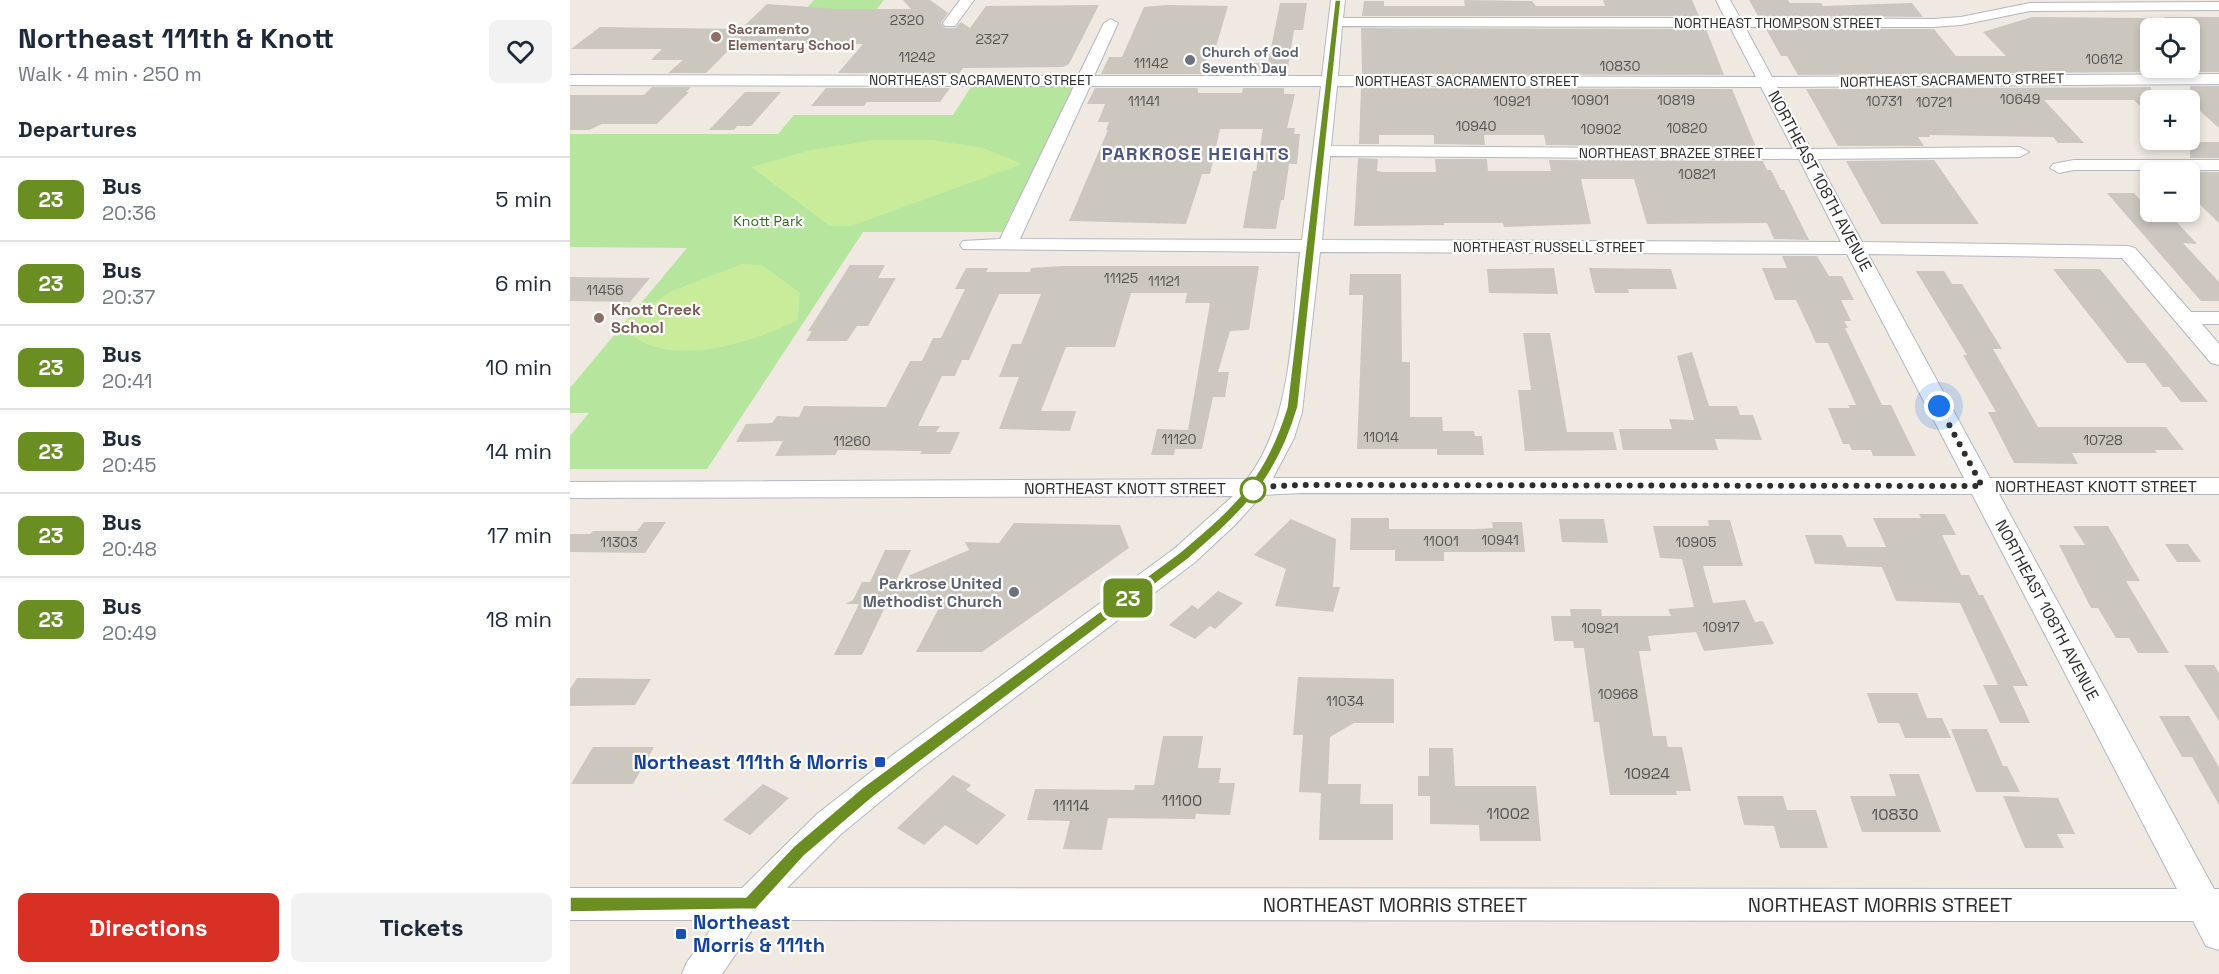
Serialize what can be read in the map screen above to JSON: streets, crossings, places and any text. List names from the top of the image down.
{
  "streets": {
    "street": [
      "NORTHEAST THOMPSON STREET",
      "NORTHEAST SACRAMENTO STREET",
      "NORTHEAST BRAZEE STREET",
      "NORTHEAST 108TH AVENUE",
      "NORTHEAST RUSSELL STREET",
      "NORTHEAST KNOTT STREET",
      "NORTHEAST MORRIS STREET"
    ]
  },
  "crossings": [
    ["NORTHEAST THOMPSON STREET", "NORTHEAST 108TH AVENUE"],
    ["NORTHEAST SACRAMENTO STREET", "NORTHEAST 108TH AVENUE"],
    ["NORTHEAST BRAZEE STREET", "NORTHEAST 108TH AVENUE"],
    ["NORTHEAST 108TH AVENUE", "NORTHEAST RUSSELL STREET"],
    ["NORTHEAST 108TH AVENUE", "NORTHEAST KNOTT STREET"],
    ["NORTHEAST 108TH AVENUE", "NORTHEAST MORRIS STREET"]
  ],
  "districts": ["PARKROSE HEIGHTS"],
  "parks": ["Knott Park"],
  "places": {
    "other": [
      "Sacramento Elementary School",
      "Church of God Seventh Day",
      "Knott Creek School",
      "Parkrose United Methodist Church"
    ],
    "transit": ["Northeast 111th & Morris", "Northeast Morris & 111th"]
  },
  "lines": ["bus line 23"],
  "house_numbers": [
    "2320",
    "2327",
    "11242",
    "10612",
    "11142",
    "10830",
    "10649",
    "10901",
    "10819",
    "11141",
    "10921",
    "10731",
    "10721",
    "10940",
    "10820",
    "10902",
    "10821",
    "11125",
    "11121",
    "11456",
    "11014",
    "11120",
    "10728",
    "11260",
    "10941",
    "11001",
    "11303",
    "10905",
    "10917",
    "10921",
    "10968",
    "11034",
    "10924",
    "11100",
    "11114",
    "11002",
    "10830"
  ],
  "page": {
    "heading": [
      ["Northeast 111th & Knott", "Walk · 4 min · 250 m"],
      "Departures"
    ],
    "on_map": "23",
    "map_buttons": ["+", "−"],
    "list": [
      {
        "mark": "23",
        "name": "Bus",
        "note": "20:36",
        "value": "5 min"
      },
      {
        "mark": "23",
        "name": "Bus",
        "note": "20:37",
        "value": "6 min"
      },
      {
        "mark": "23",
        "name": "Bus",
        "note": "20:41",
        "value": "10 min"
      },
      {
        "mark": "23",
        "name": "Bus",
        "note": "20:45",
        "value": "14 min"
      },
      {
        "mark": "23",
        "name": "Bus",
        "note": "20:48",
        "value": "17 min"
      },
      {
        "mark": "23",
        "name": "Bus",
        "note": "20:49",
        "value": "18 min"
      }
    ],
    "buttons": ["Directions", "Tickets"]
  }
}
